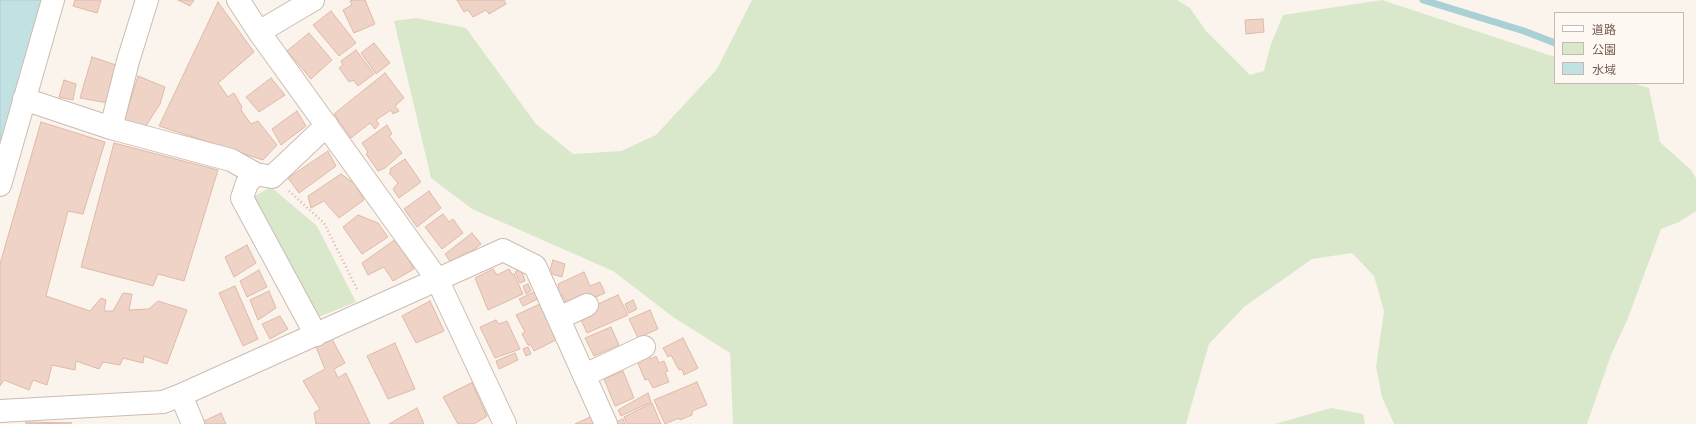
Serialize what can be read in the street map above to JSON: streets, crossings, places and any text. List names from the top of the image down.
{
  "legend": ["道路", "公園", "水域"]
}
